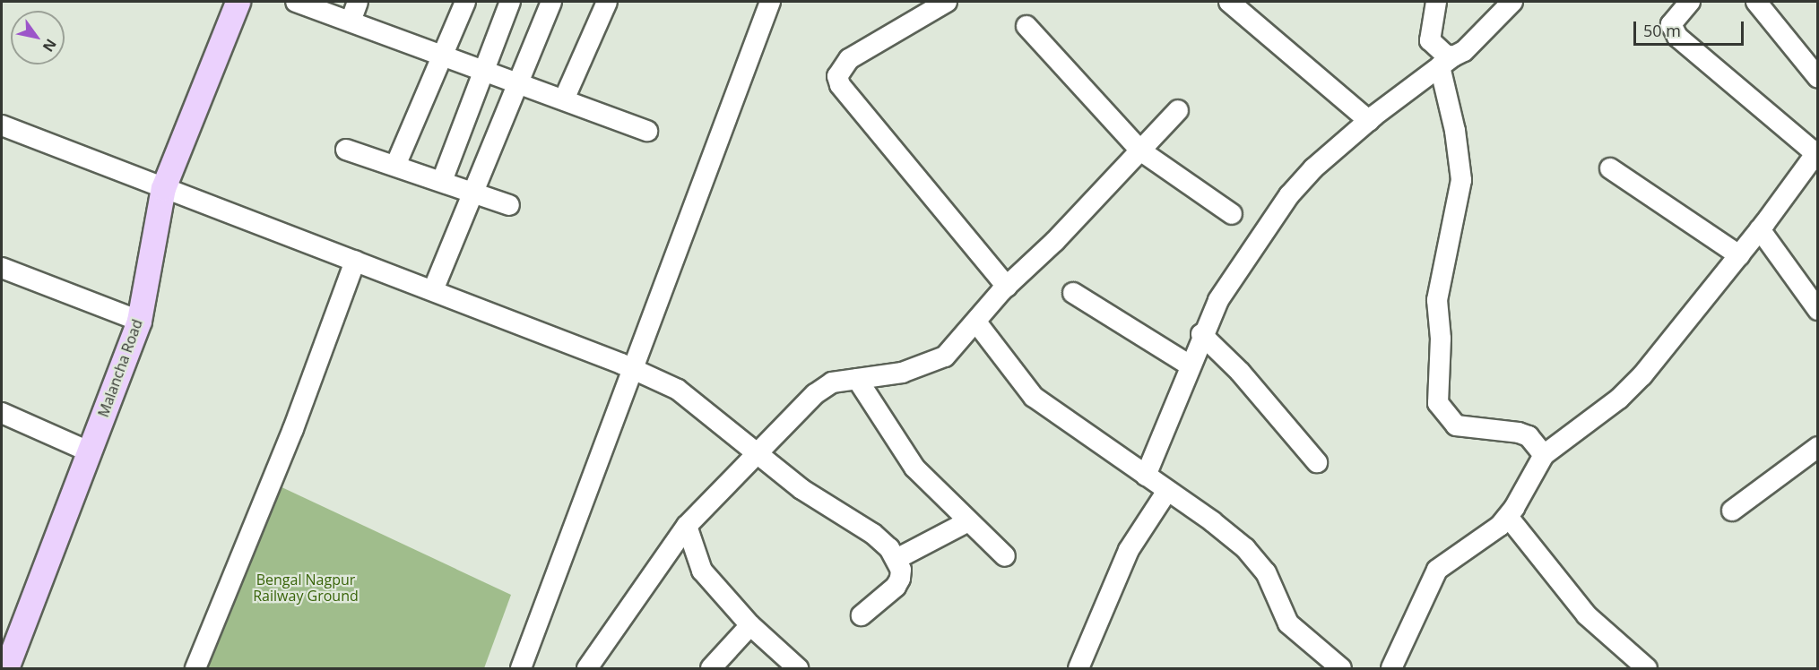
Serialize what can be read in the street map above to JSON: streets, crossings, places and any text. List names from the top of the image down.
{
  "streets": {
    "main road": ["Malancha Road"]
  },
  "parks": ["Bengal Nagpur Railway Ground"],
  "scale_bar": "50 m",
  "north": "bottom right"
}
